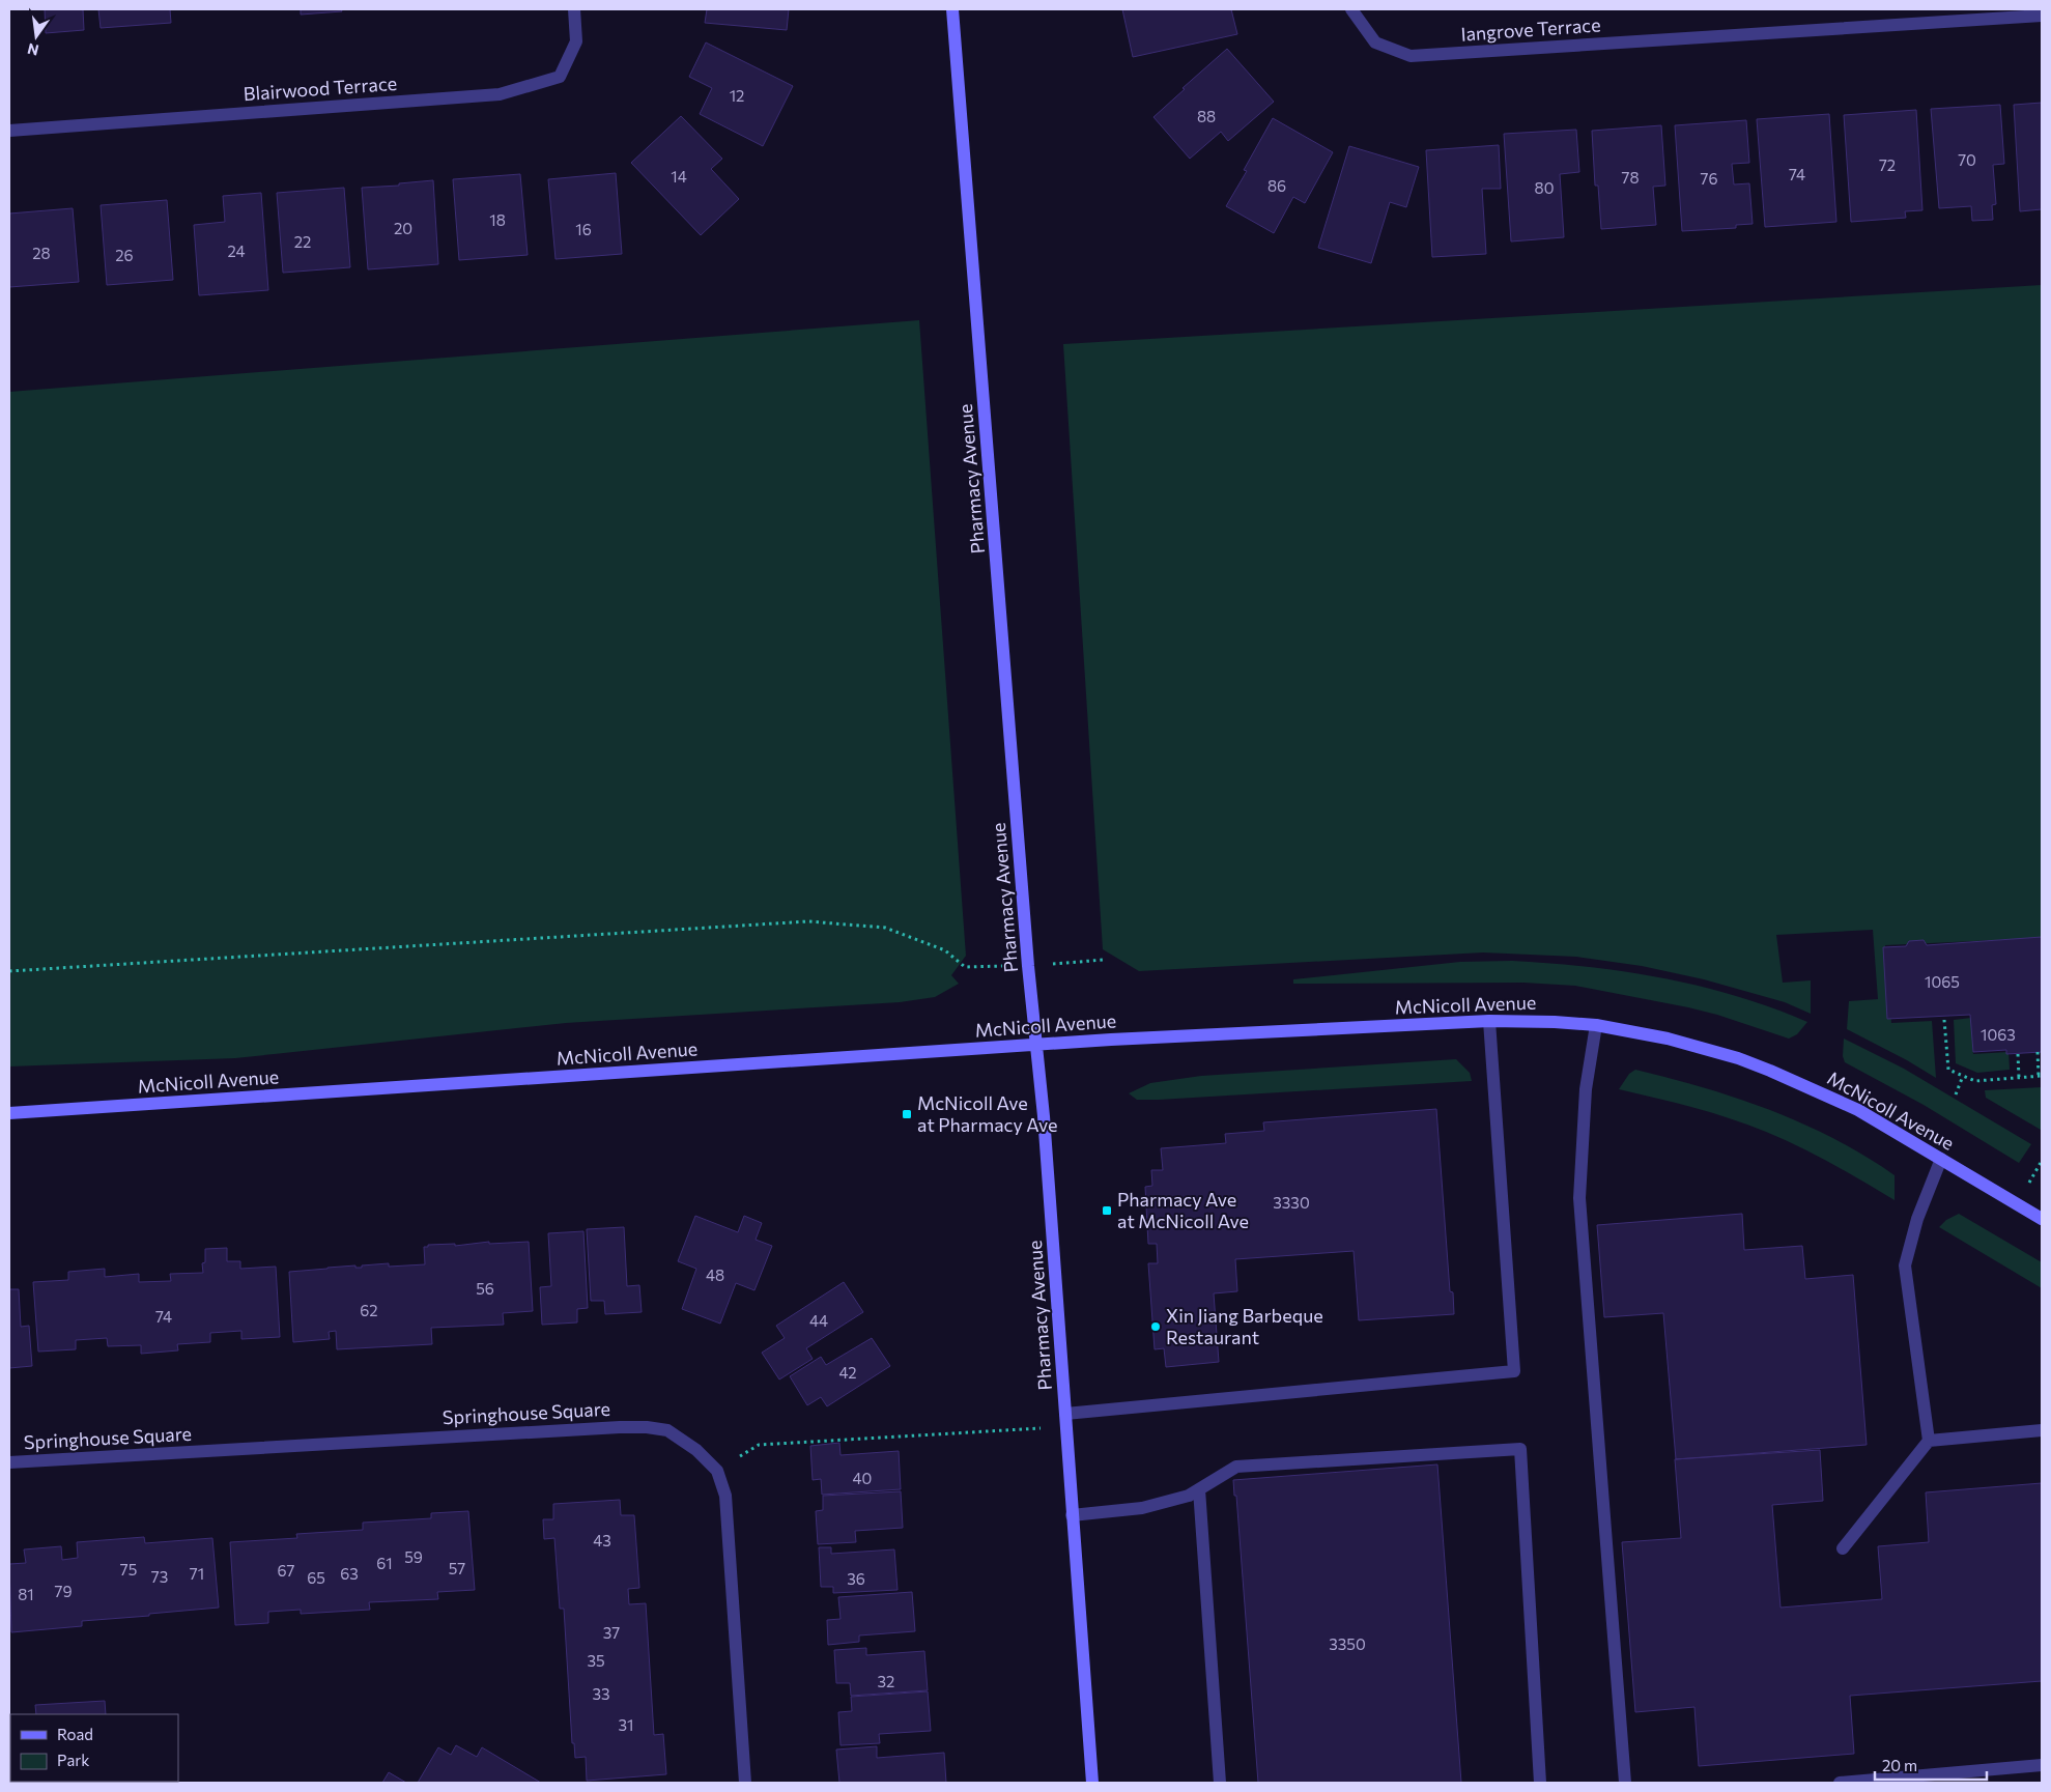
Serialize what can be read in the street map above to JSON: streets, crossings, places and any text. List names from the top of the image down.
{
  "streets": {
    "main road": ["Pharmacy Avenue", "McNicoll Avenue"],
    "street": ["Iangrove Terrace", "Blairwood Terrace", "Springhouse Square"]
  },
  "crossings": [
    ["Pharmacy Avenue", "McNicoll Avenue"]
  ],
  "places": {
    "transit": ["McNicoll Ave at Pharmacy Ave", "Pharmacy Ave at McNicoll Ave"],
    "other": ["Xin Jiang Barbeque Restaurant"]
  },
  "house_numbers": [
    "12",
    "88",
    "70",
    "72",
    "74",
    "14",
    "78",
    "76",
    "86",
    "80",
    "18",
    "20",
    "16",
    "22",
    "24",
    "28",
    "26",
    "1065",
    "1063",
    "3330",
    "48",
    "56",
    "62",
    "74",
    "44",
    "42",
    "40",
    "43",
    "59",
    "61",
    "57",
    "75",
    "67",
    "71",
    "63",
    "73",
    "65",
    "36",
    "79",
    "81",
    "37",
    "3350",
    "35",
    "32",
    "33",
    "31"
  ],
  "legend": ["Road", "Park"],
  "scale_bar": "20 m",
  "north": "bottom"
}
